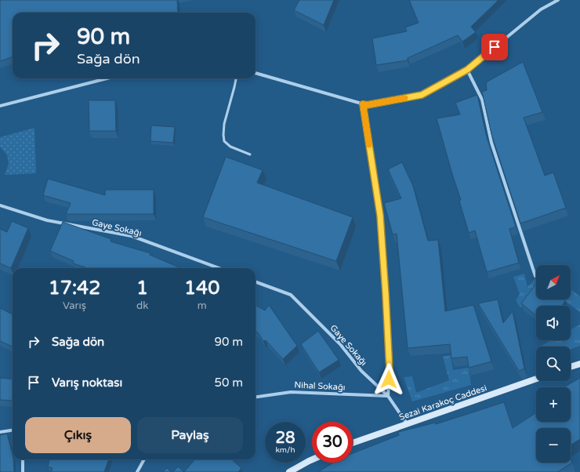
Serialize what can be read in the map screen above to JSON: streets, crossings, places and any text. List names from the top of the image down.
{
  "streets": {
    "street": ["Gaye Sokağı", "Nihal Sokağı", "Sezai Karakoç Caddesi"]
  },
  "crossings": [
    ["Gaye Sokağı", "Nihal Sokağı"],
    ["Gaye Sokağı", "Sezai Karakoç Caddesi"]
  ],
  "north": "top right",
  "page": {
    "turn": ["90 m", "Sağa dön"],
    "map_buttons": ["+", "−"],
    "eta": [
      "17:42",
      "Varış",
      "1",
      "dk",
      "140",
      "m"
    ],
    "list": [
      {
        "name": "Sağa dön",
        "value": "90 m"
      },
      {
        "name": "Varış noktası",
        "value": "50 m"
      }
    ],
    "buttons": ["Çıkış", "Paylaş"],
    "speed": "28 km/h",
    "limit": "30"
  }
}
